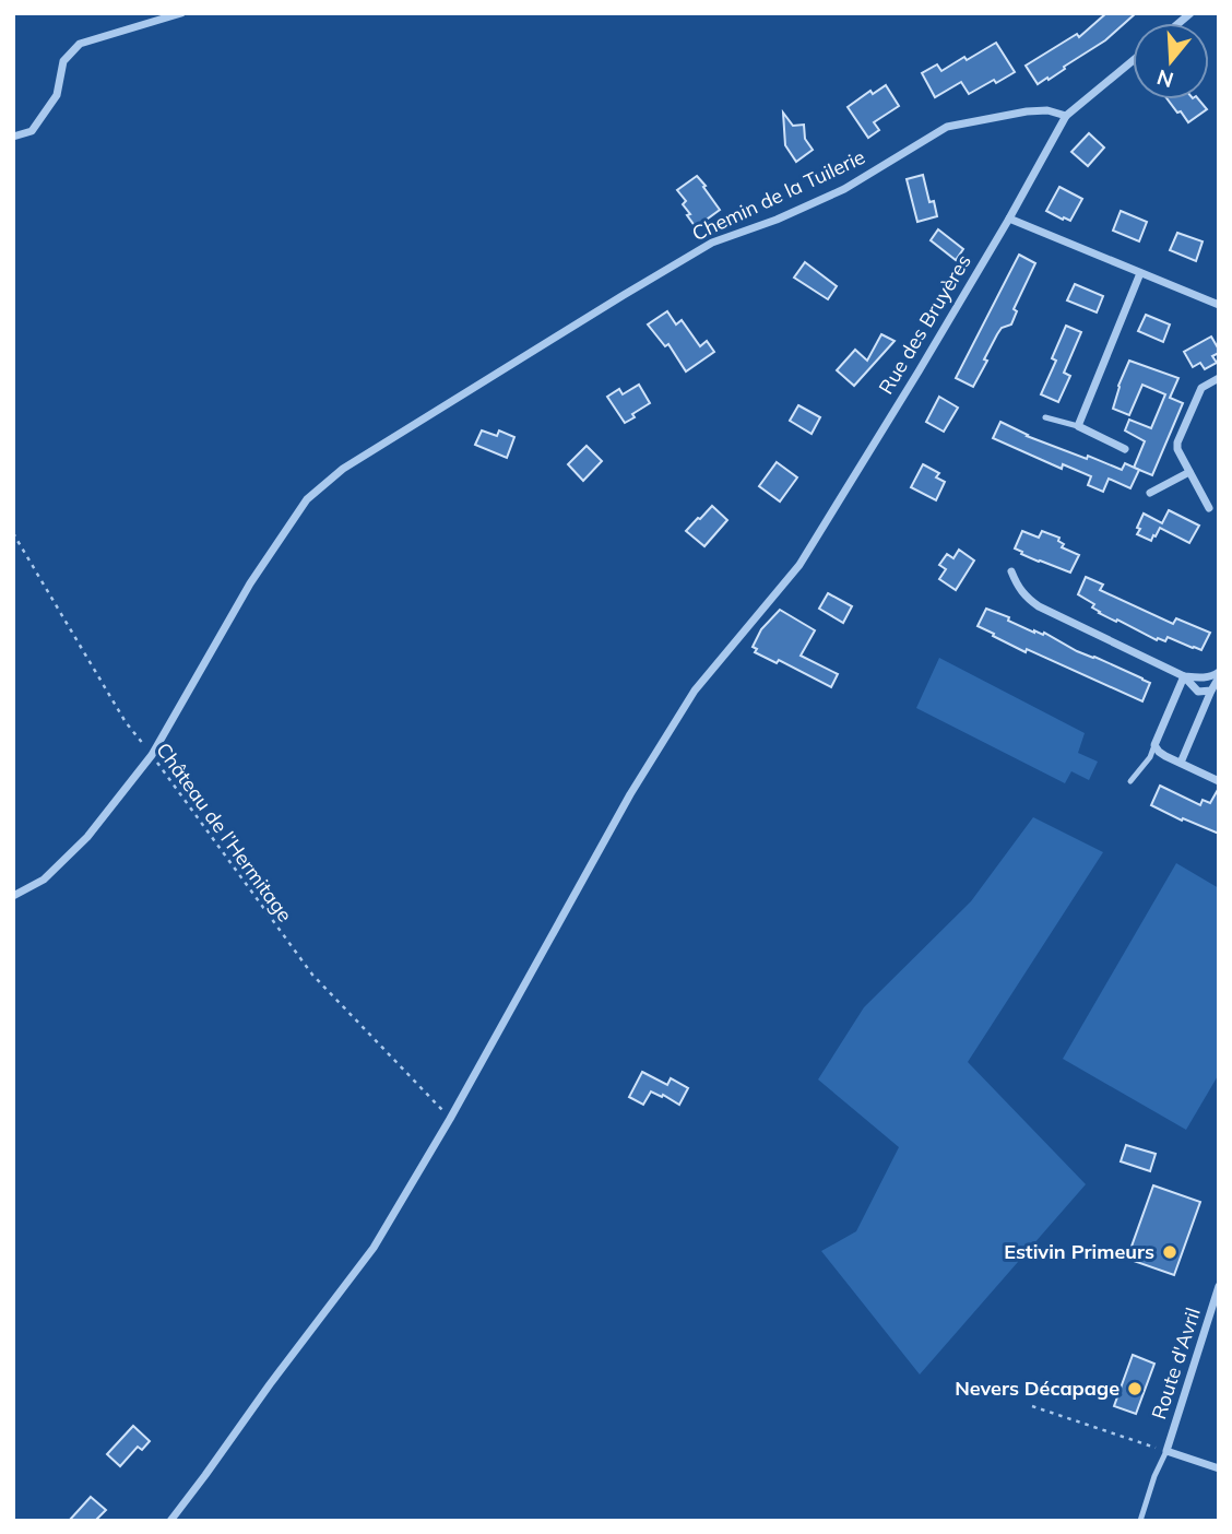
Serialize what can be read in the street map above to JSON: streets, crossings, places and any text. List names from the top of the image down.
{
  "streets": {
    "street": ["Chemin de la Tuilerie", "Rue des Bruyères", "Route d'Avril"],
    "path": ["Château de l’Hermitage"]
  },
  "crossings": [
    ["Chemin de la Tuilerie", "Rue des Bruyères"],
    ["Chemin de la Tuilerie", "Château de l’Hermitage"],
    ["Rue des Bruyères", "Château de l’Hermitage"]
  ],
  "places": ["Estivin Primeurs", "Nevers Décapage"],
  "north": "bottom"
}
